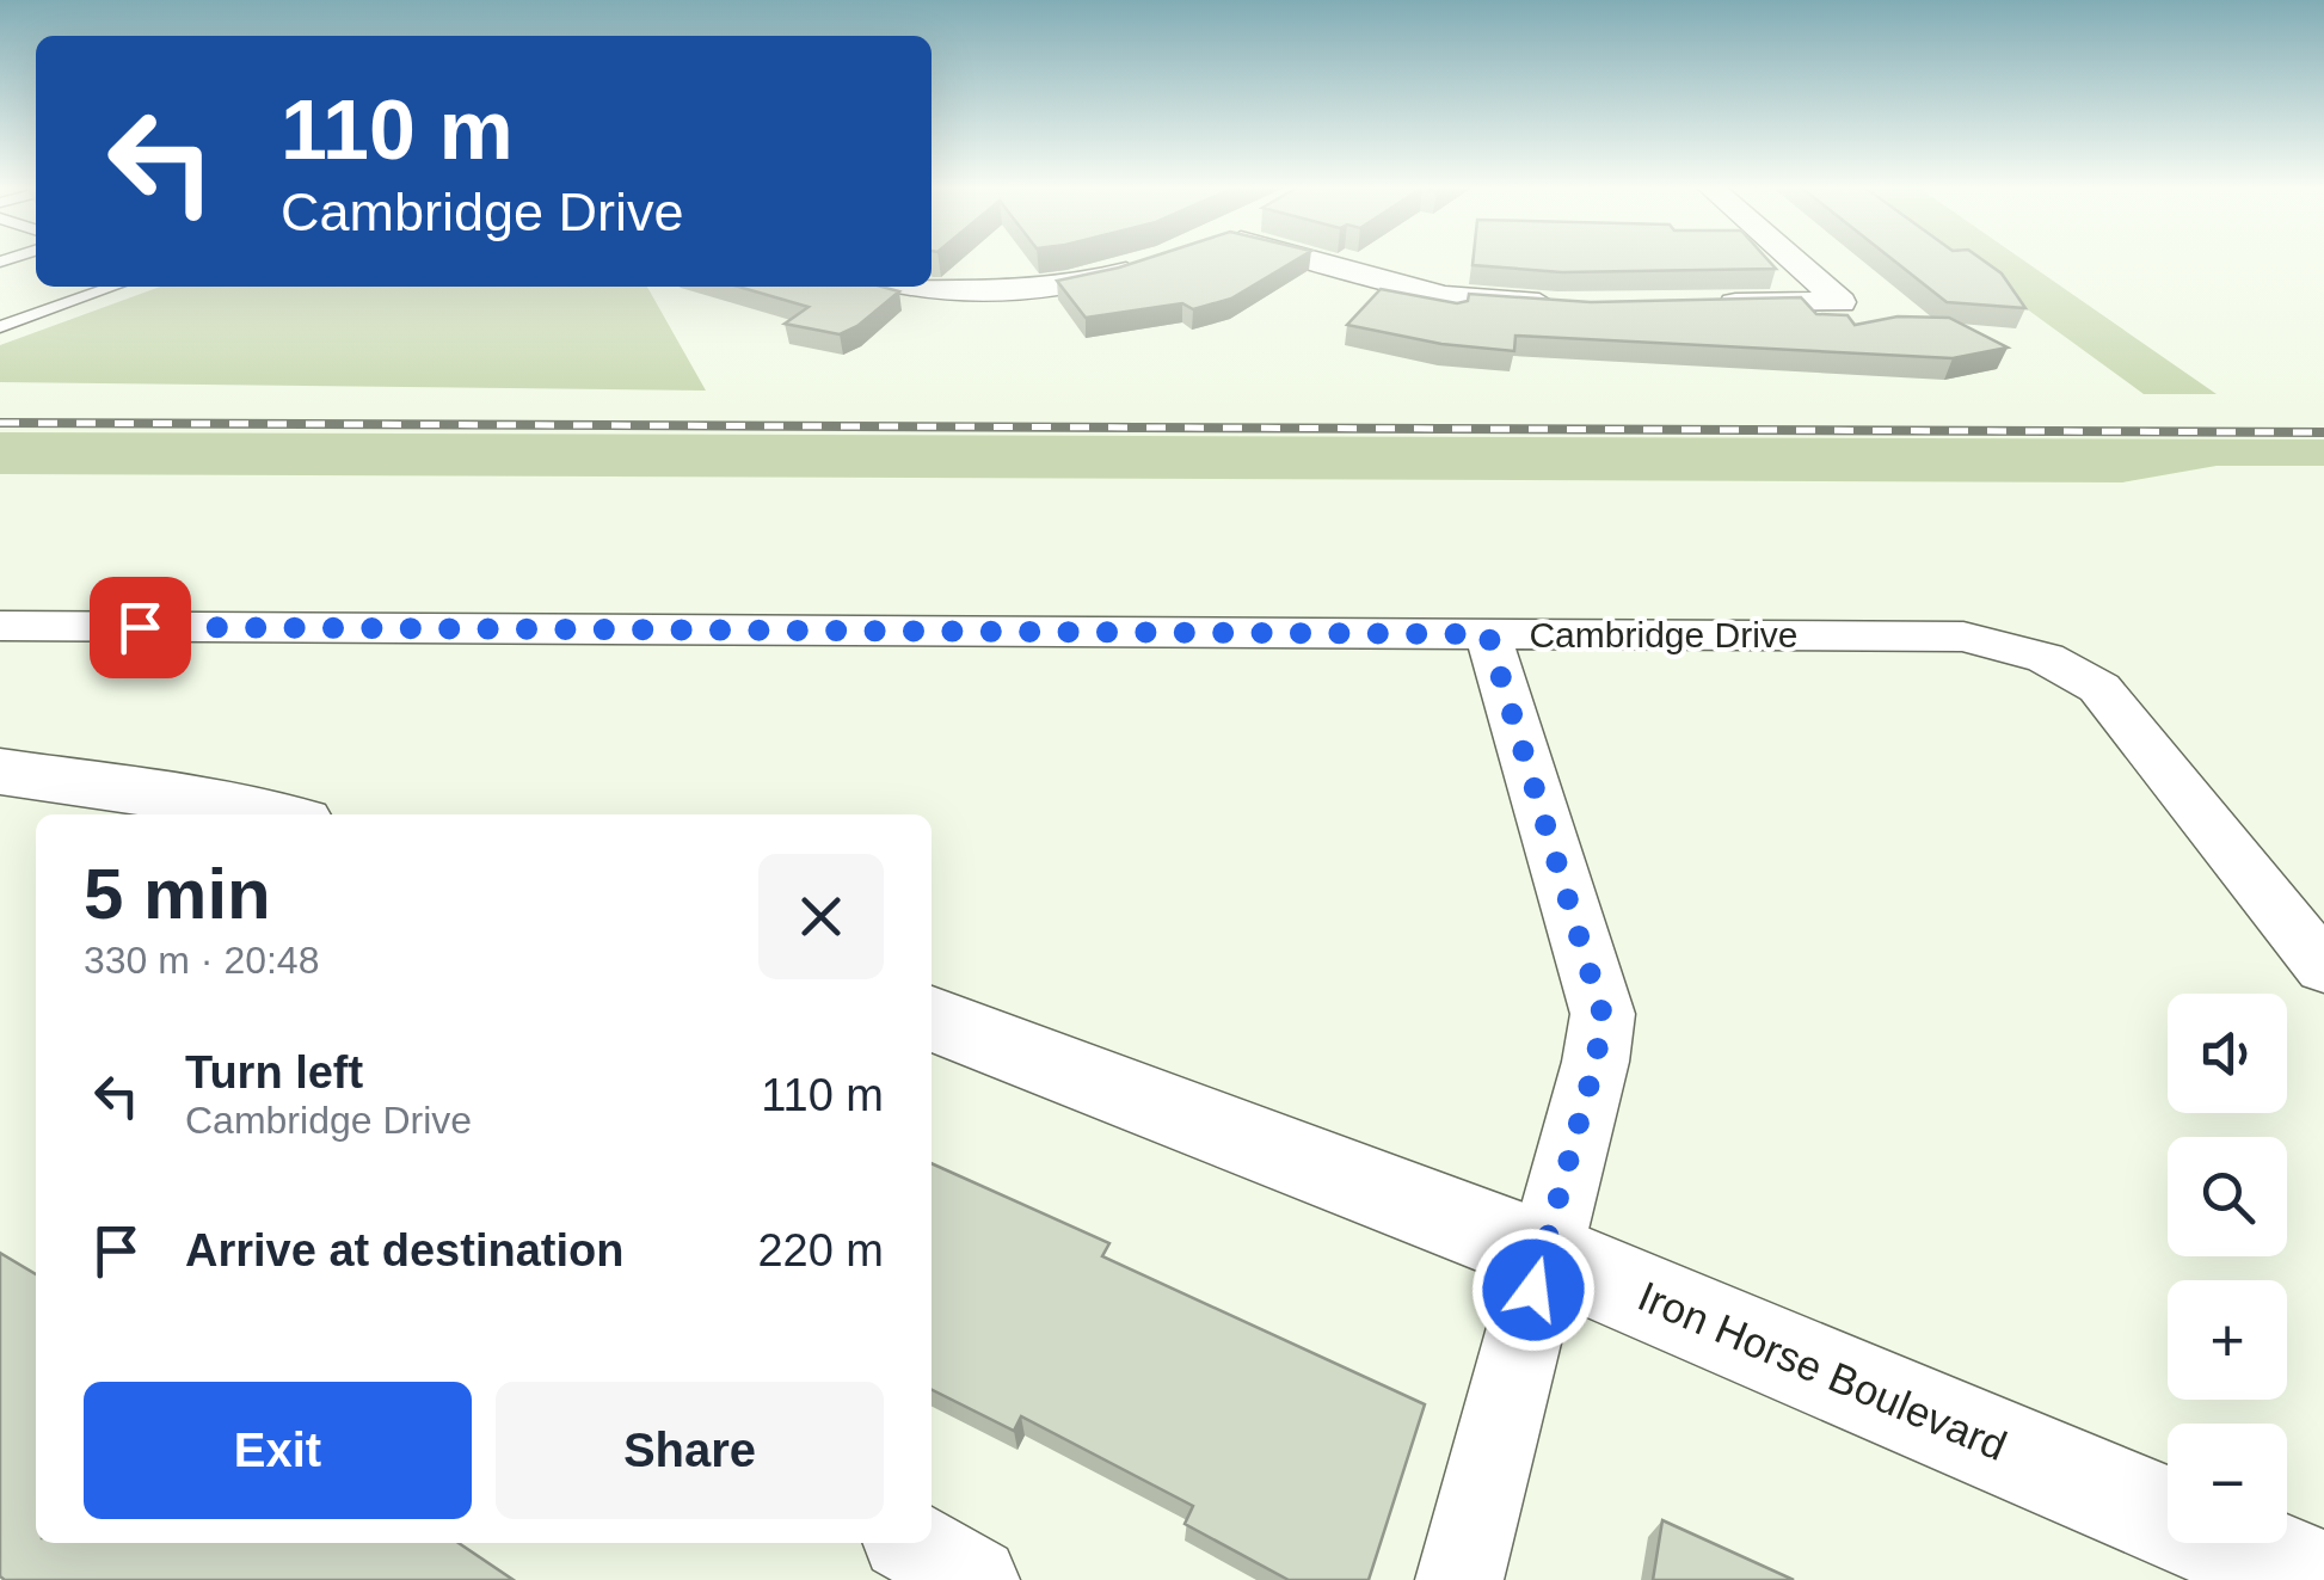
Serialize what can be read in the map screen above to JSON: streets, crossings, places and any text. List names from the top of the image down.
{
  "streets": {
    "street": ["Cambridge Drive", "Iron Horse Boulevard"]
  },
  "page": {
    "turn": ["110 m", "Cambridge Drive"],
    "heading": ["5 min", "330 m · 20:48"],
    "map_buttons": ["+", "−"],
    "list": [
      {
        "name": "Turn left",
        "note": "Cambridge Drive",
        "value": "110 m"
      },
      {
        "name": "Arrive at destination",
        "value": "220 m"
      }
    ],
    "buttons": ["Exit", "Share"]
  }
}
